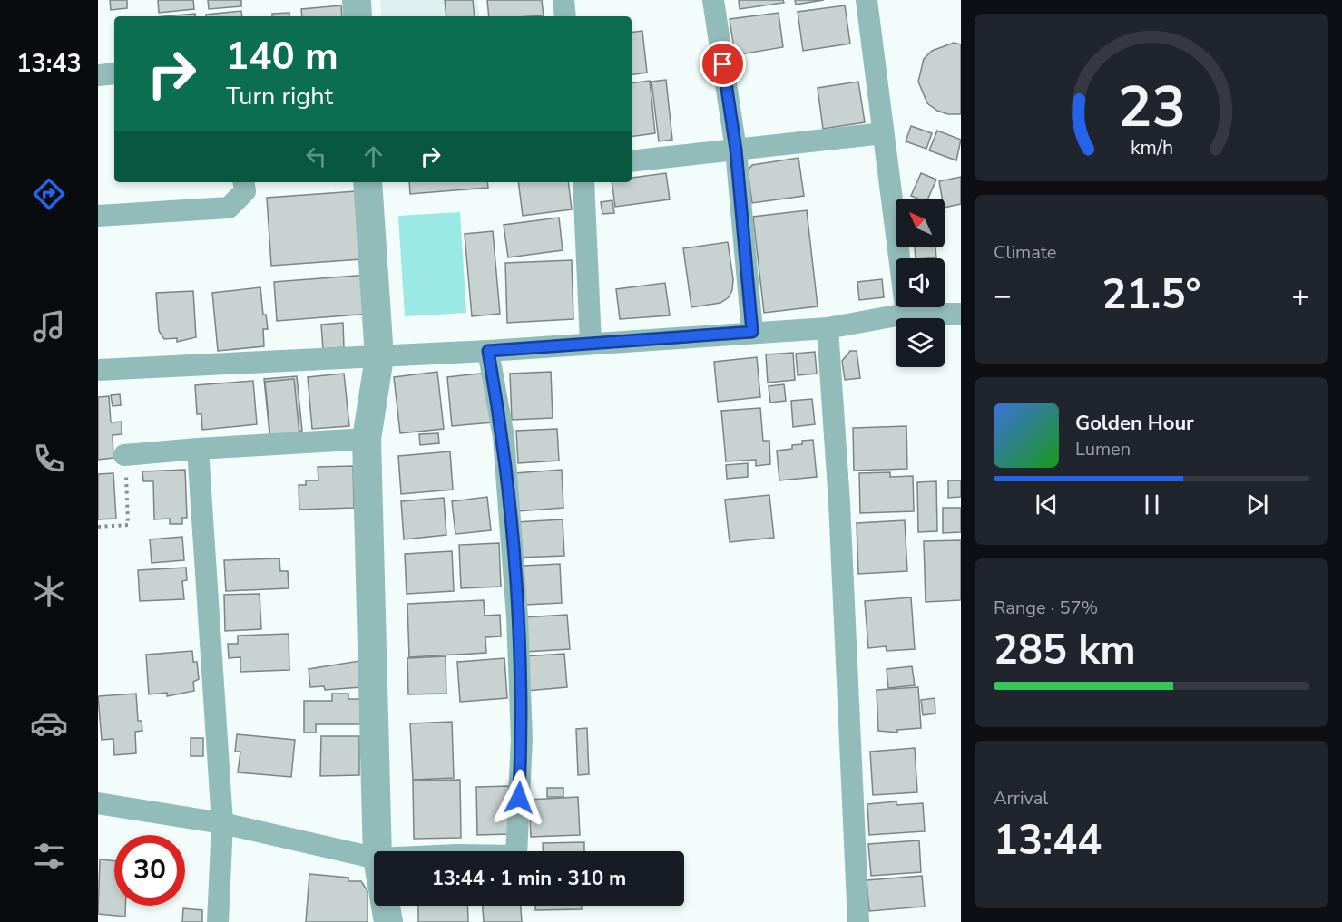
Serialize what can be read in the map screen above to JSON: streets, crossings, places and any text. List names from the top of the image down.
{
  "north": "top left",
  "page": {
    "tabs": "13:43",
    "turn": ["140 m", "Turn right"],
    "tile": [
      "Climate",
      ["Range · 57%", "285 km"],
      ["Arrival", "13:44"]
    ],
    "heat": ["−", "21.5°", "+"],
    "song": ["Golden Hour", "Lumen"],
    "limit": "30",
    "trip": "13:44 · 1 min · 310 m",
    "gauge": ["23", "km/h"]
  }
}
